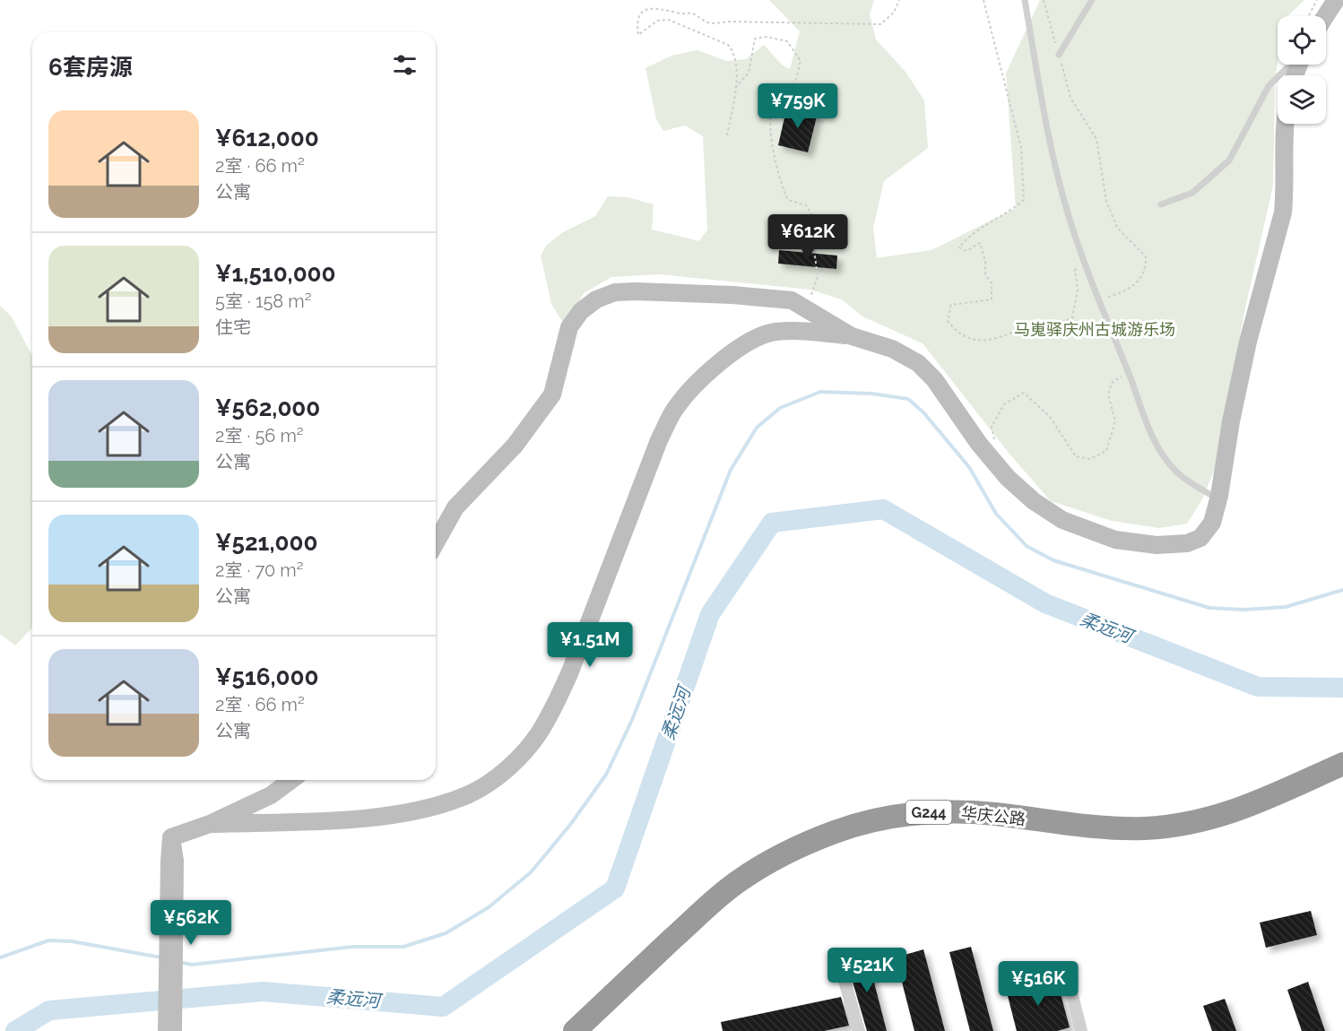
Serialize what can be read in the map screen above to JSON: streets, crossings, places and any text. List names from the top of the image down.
{
  "streets": {
    "highway": ["G244", "华庆公路"]
  },
  "water": ["柔远河"],
  "parks": ["马嵬驿庆州古城游乐场"],
  "page": {
    "heading": "6套房源",
    "price": [
      "¥759K",
      "¥612K",
      "¥1.51M",
      "¥562K",
      "¥521K",
      "¥516K"
    ],
    "list": [
      {
        "name": "¥612,000",
        "note": "2室 · 66 m² · 公寓"
      },
      {
        "name": "¥1,510,000",
        "note": "5室 · 158 m² · 住宅"
      },
      {
        "name": "¥562,000",
        "note": "2室 · 56 m² · 公寓"
      },
      {
        "name": "¥521,000",
        "note": "2室 · 70 m² · 公寓"
      },
      {
        "name": "¥516,000",
        "note": "2室 · 66 m² · 公寓"
      }
    ]
  }
}
